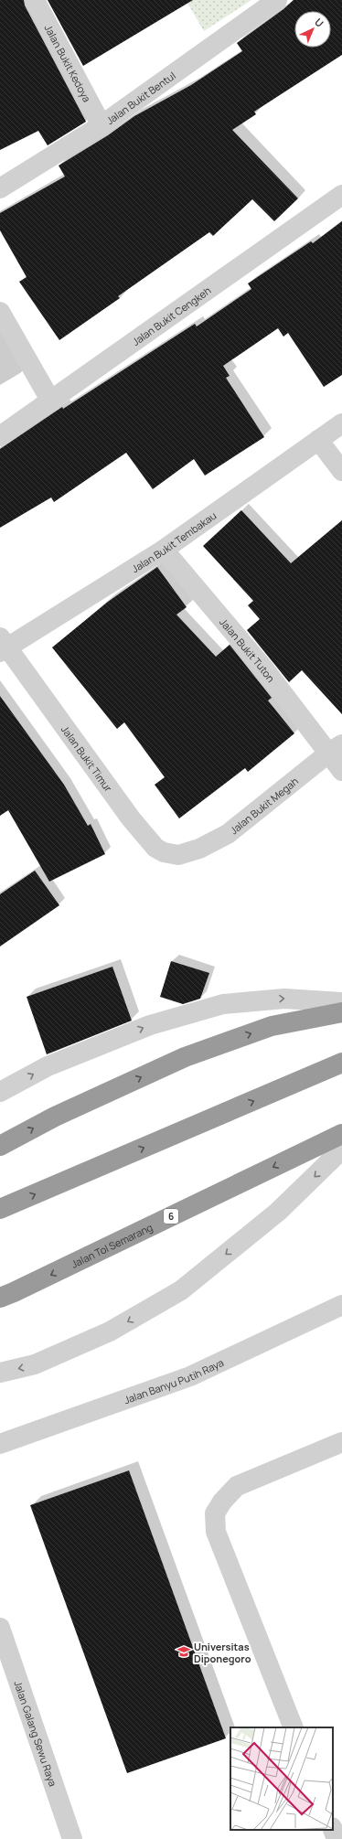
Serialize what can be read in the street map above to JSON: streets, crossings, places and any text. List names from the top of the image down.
{
  "streets": {
    "highway": ["6", "Jalan Tol Semarang"],
    "street": [
      "Jalan Bukit Kedoya",
      "Jalan Bukit Bentul",
      "Jalan Bukit Cengkeh",
      "Jalan Bukit Tembakau",
      "Jalan Bukit Tuton",
      "Jalan Bukit Timur",
      "Jalan Bukit Megah",
      "Jalan Banyu Putih Raya",
      "Jalan Galang Sewu Raya"
    ]
  },
  "crossings": [
    ["Jalan Bukit Kedoya", "Jalan Bukit Bentul"],
    ["Jalan Bukit Tembakau", "Jalan Bukit Tuton"],
    ["Jalan Bukit Tembakau", "Jalan Bukit Timur"],
    ["Jalan Bukit Tuton", "Jalan Bukit Megah"],
    ["Jalan Bukit Timur", "Jalan Bukit Megah"]
  ],
  "places": {
    "school or university": ["Universitas Diponegoro"]
  },
  "north": "top right"
}
